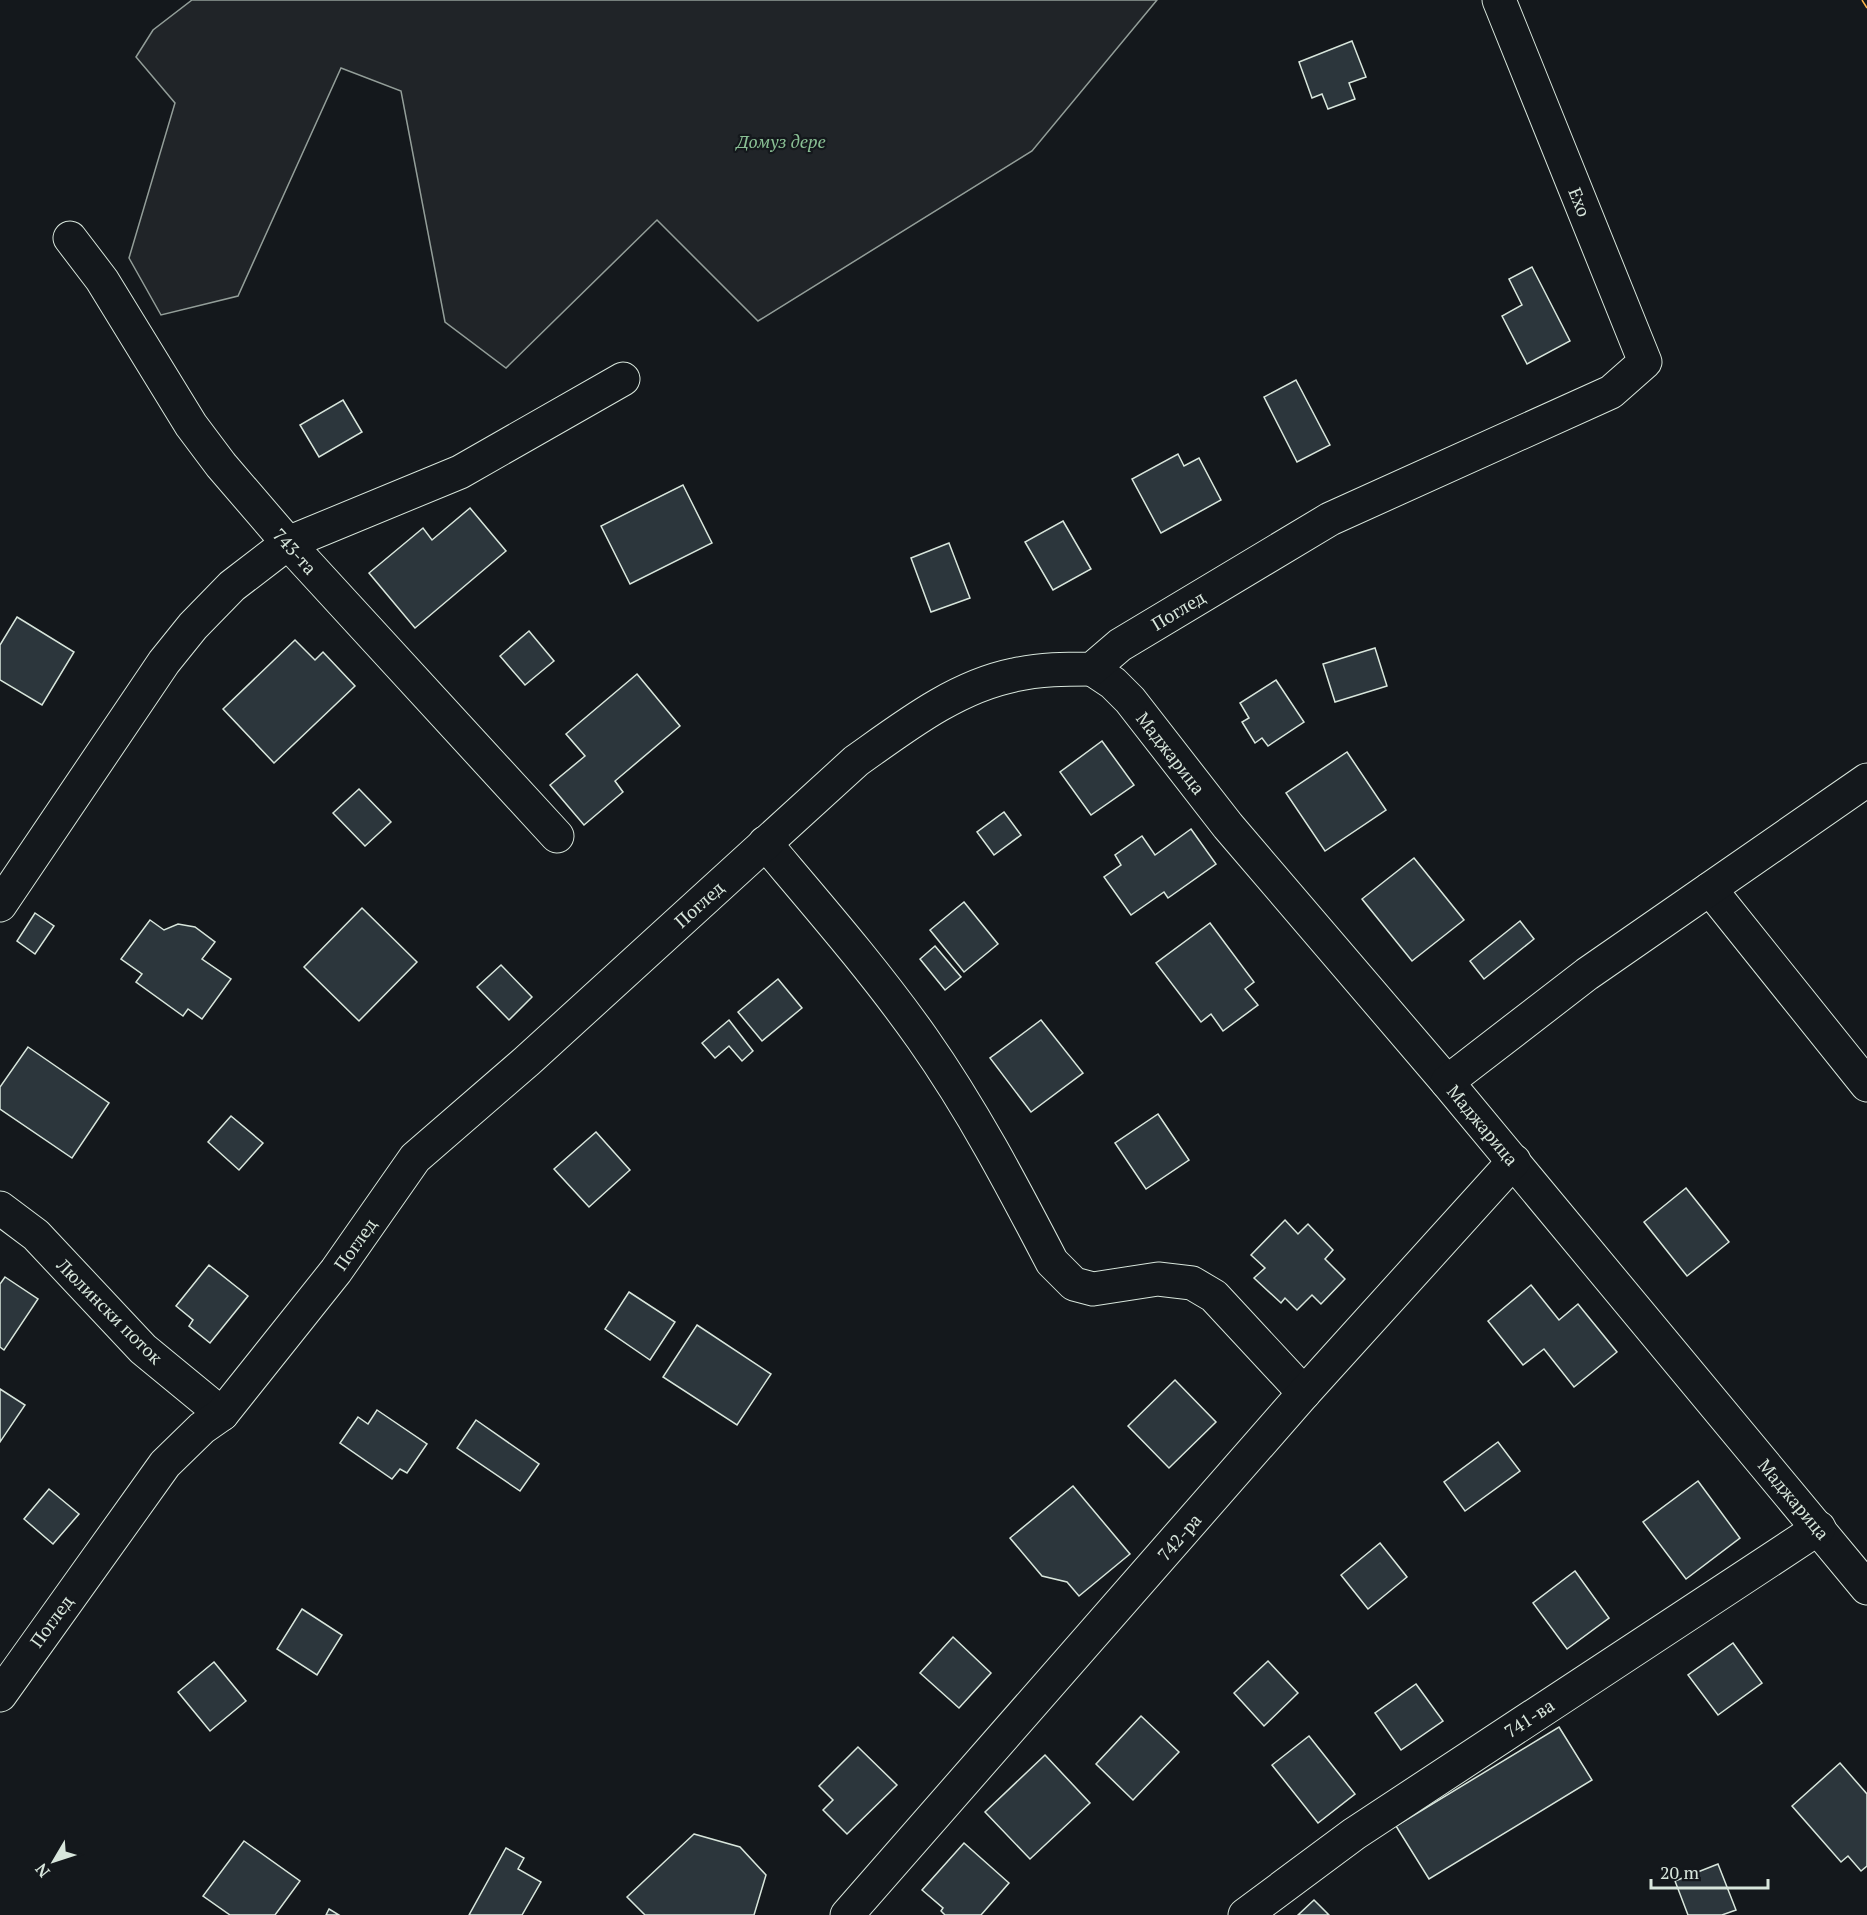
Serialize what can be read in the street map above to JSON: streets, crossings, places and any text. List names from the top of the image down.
{
  "streets": {
    "street": [
      "Ехо",
      "743-та",
      "Поглед",
      "Маджарица",
      "Люлински поток",
      "742-ра",
      "741-ва"
    ]
  },
  "crossings": [
    ["Ехо", "Поглед"],
    ["Поглед", "Маджарица"],
    ["Поглед", "Люлински поток"],
    ["Маджарица", "742-ра"],
    ["Маджарица", "741-ва"]
  ],
  "parks": ["Домуз дере"],
  "scale_bar": "20 m",
  "north": "bottom left"
}
